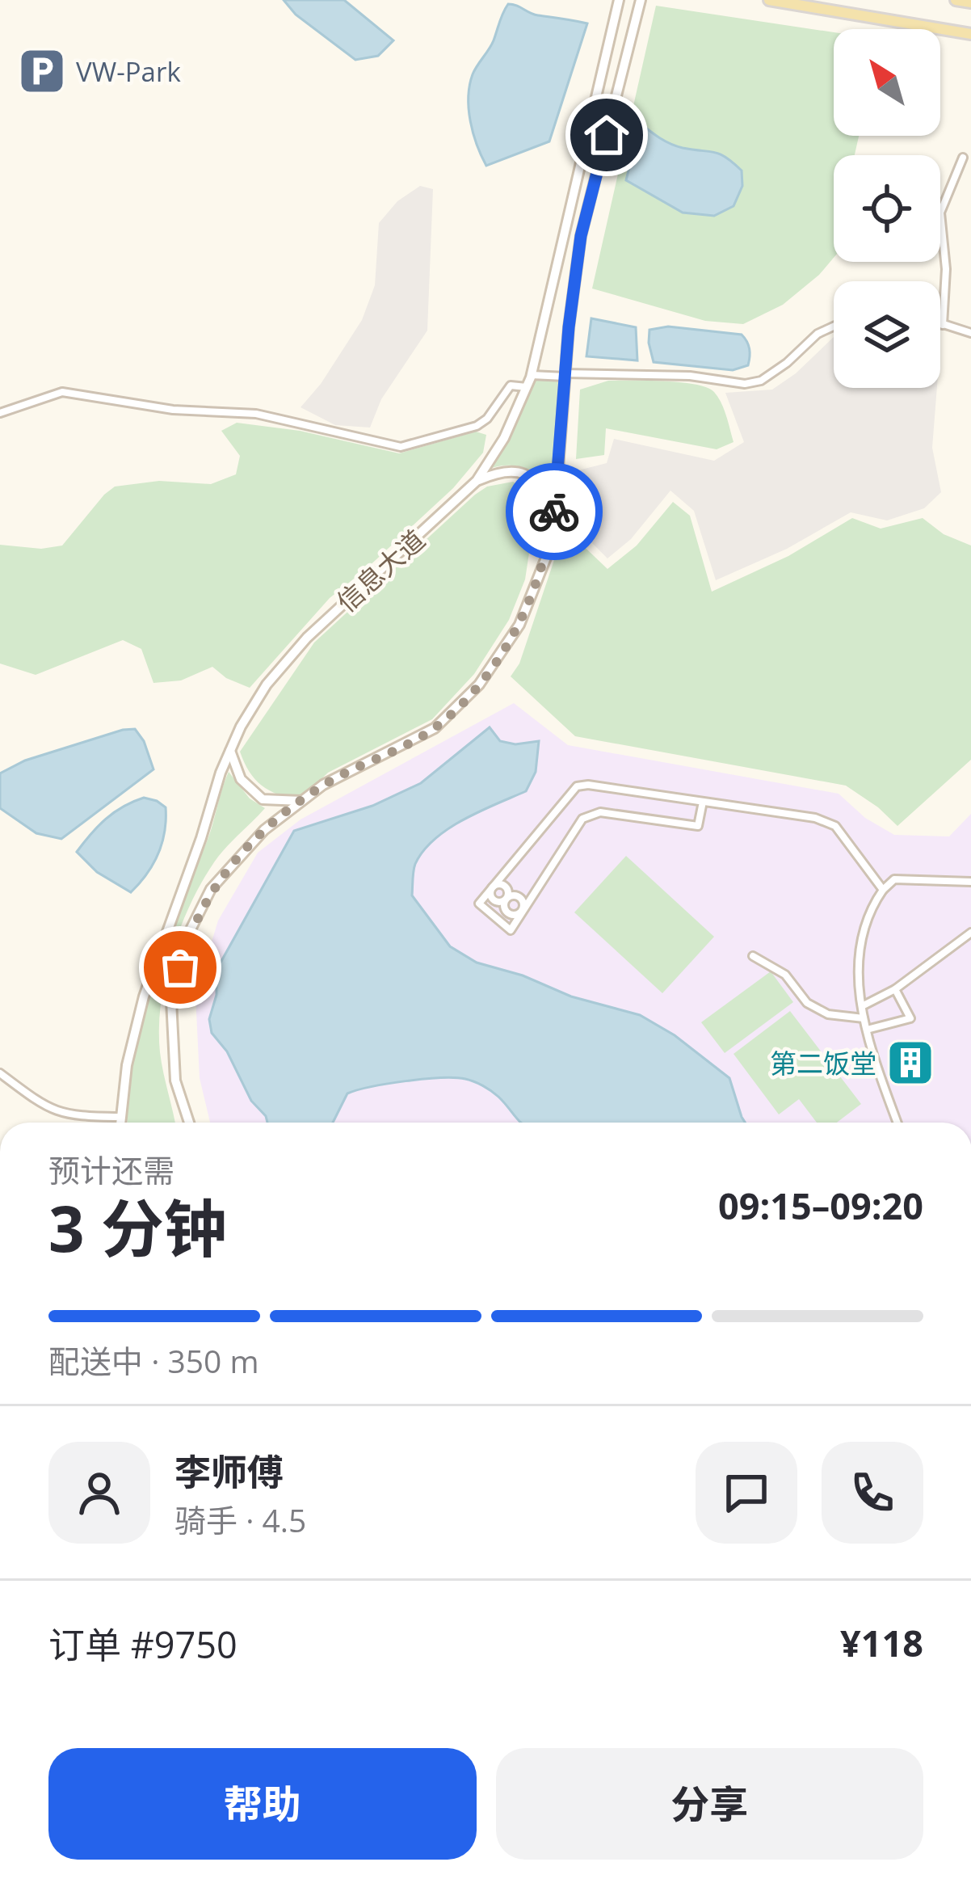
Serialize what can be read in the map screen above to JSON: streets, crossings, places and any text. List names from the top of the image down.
{
  "streets": {
    "main road": ["信息大道"]
  },
  "places": {
    "parking": ["VW-Park"],
    "building": ["第二饭堂"]
  },
  "north": "top left",
  "page": {
    "heading": ["3 分钟", "预计还需", "09:15–09:20"],
    "panel": [
      "李师傅",
      "骑手 · 4.5",
      "订单 #9750",
      "¥118"
    ],
    "bar": "配送中 · 350 m",
    "buttons": ["帮助", "分享"]
  }
}
